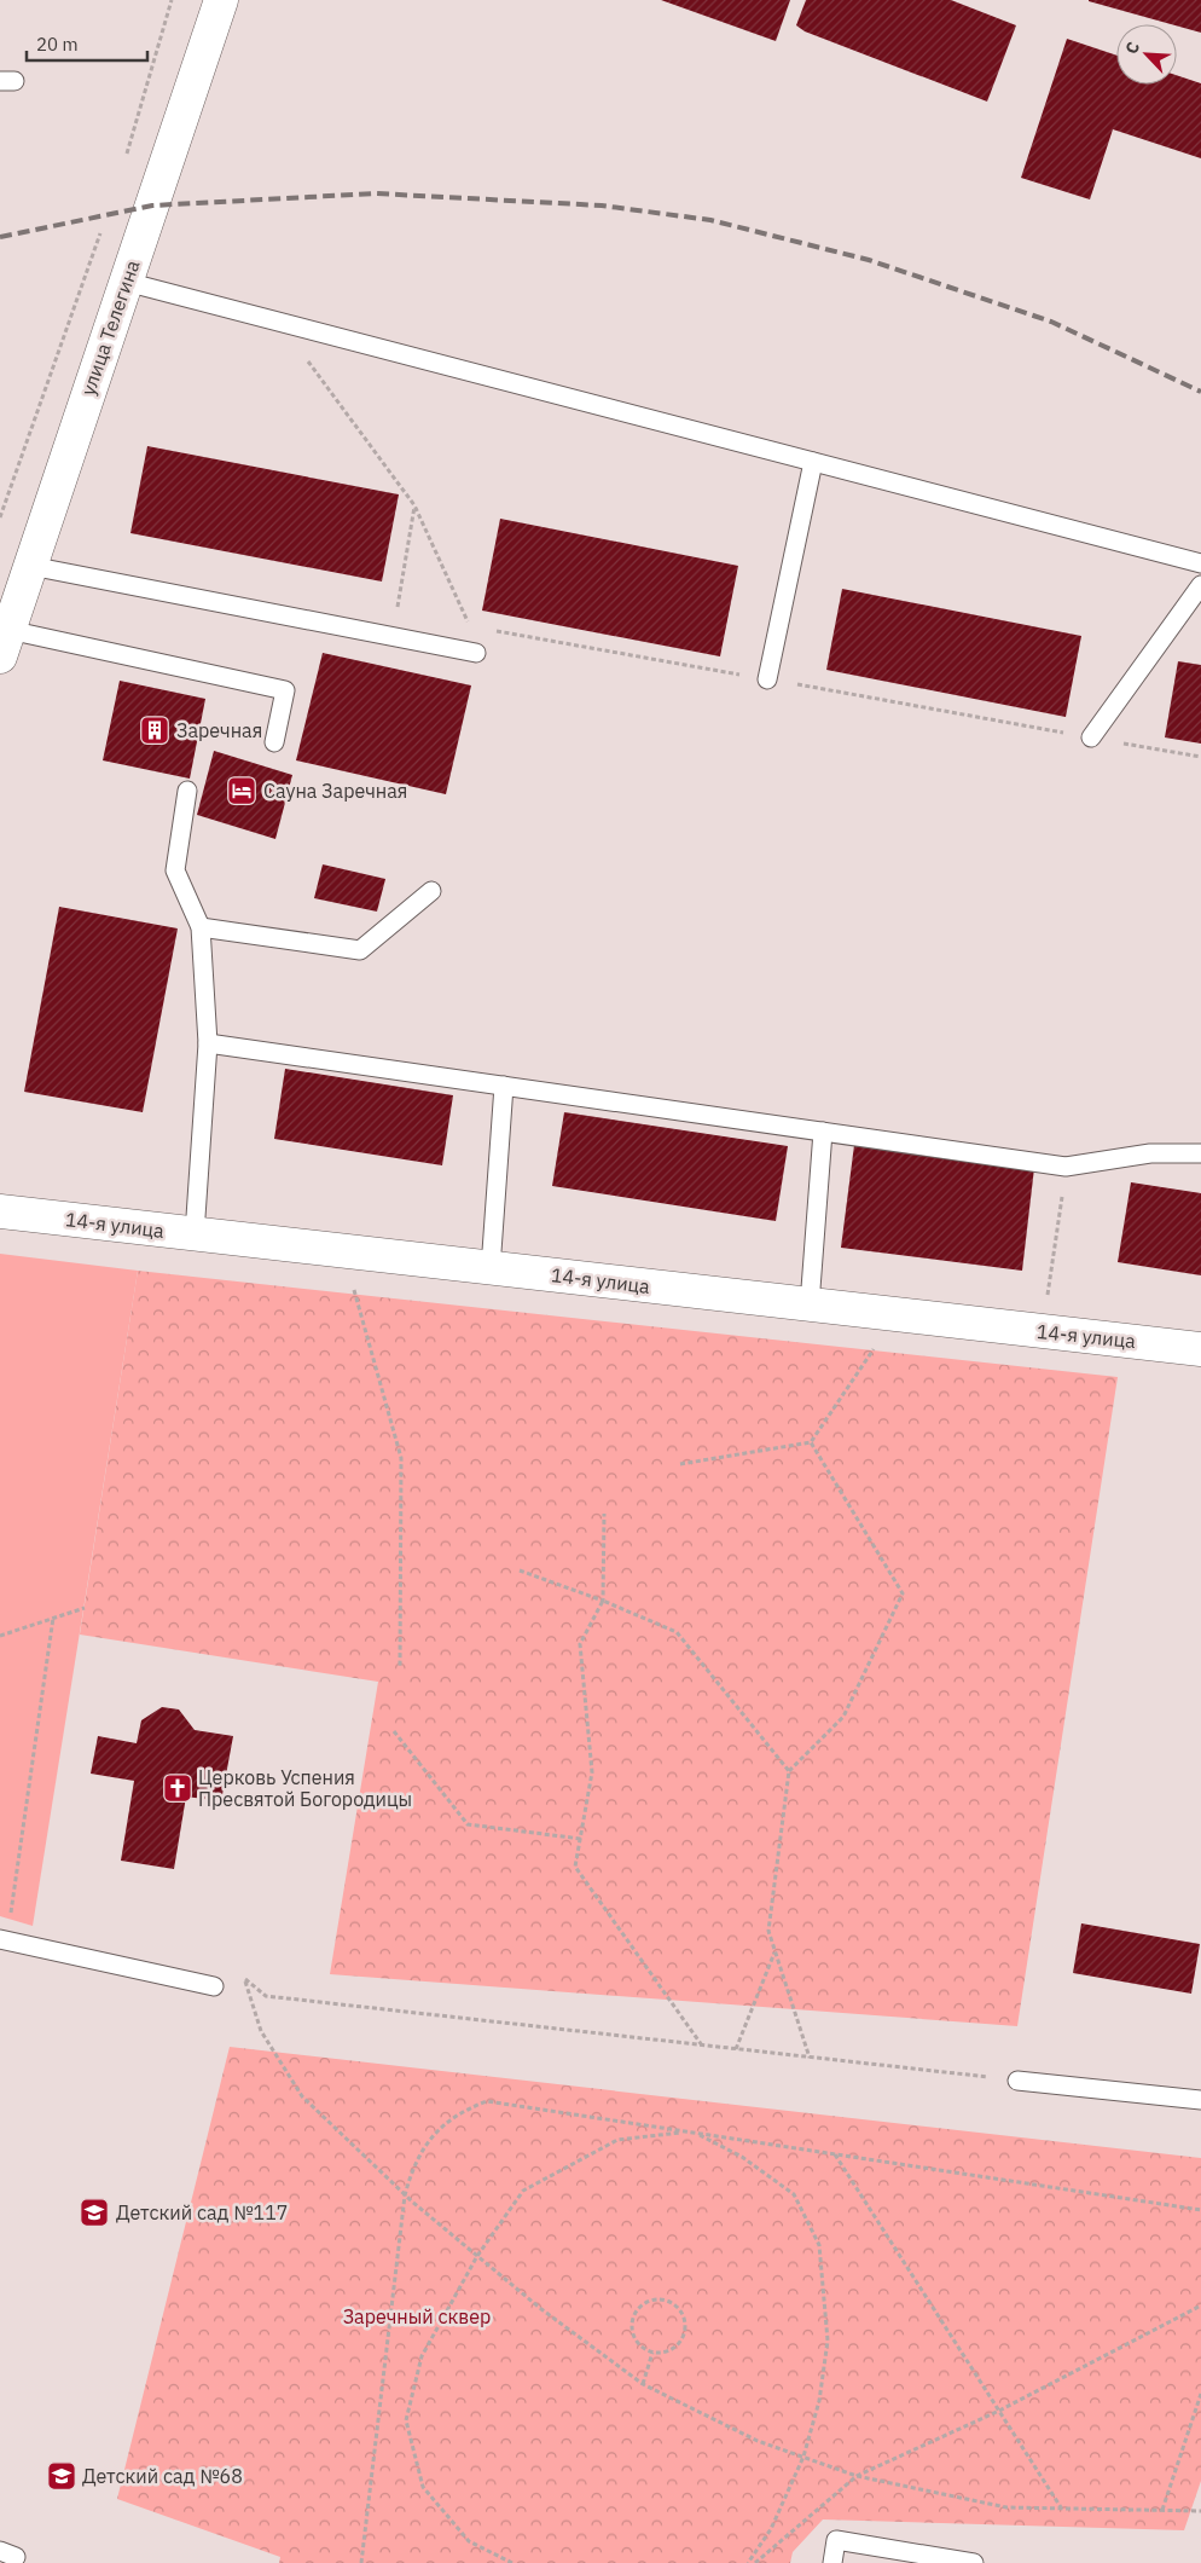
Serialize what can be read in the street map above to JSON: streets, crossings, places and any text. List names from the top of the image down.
{
  "streets": {
    "street": ["улица Телегина", "14-я улица"]
  },
  "parks": ["Заречный сквер"],
  "places": {
    "building": ["Заречная"],
    "hotel": ["Сауна Заречная"],
    "church": ["Церковь Успения Пресвятой Богородицы"],
    "school or university": ["Детский сад №117", "Детский сад №68"]
  },
  "scale_bar": "20 m",
  "north": "top left"
}
